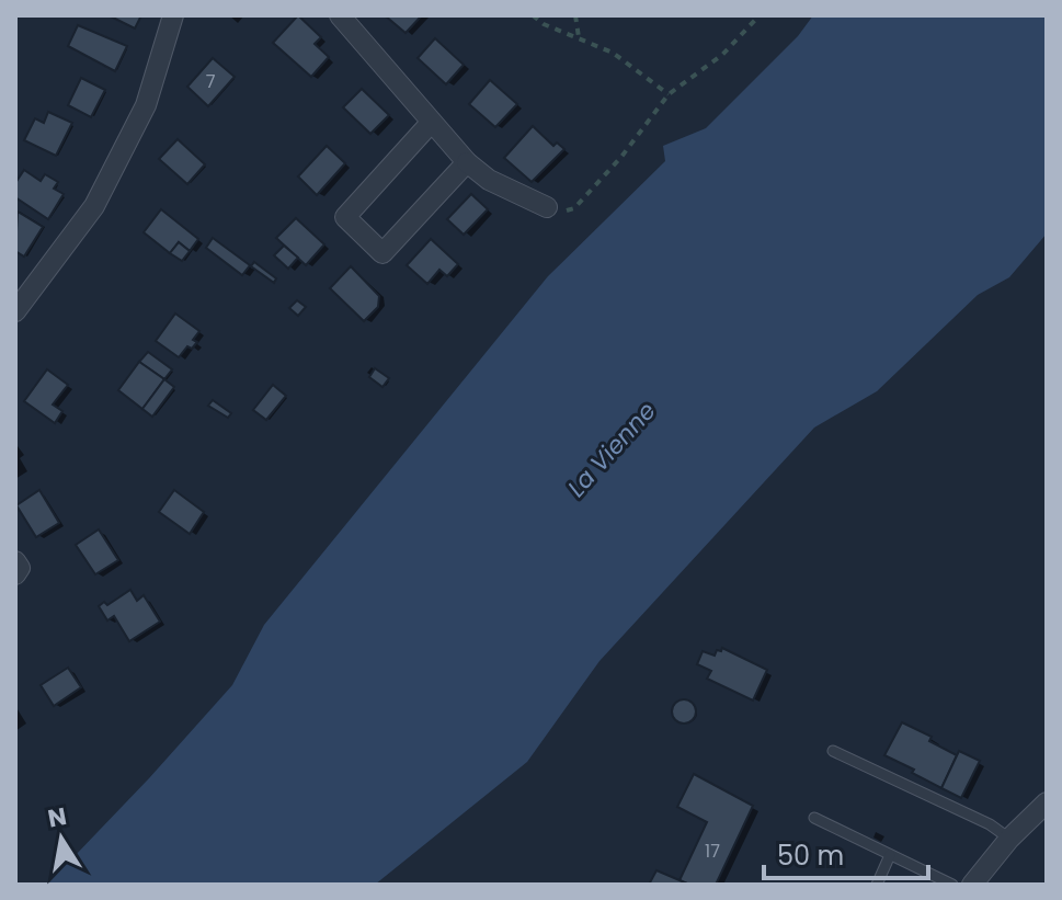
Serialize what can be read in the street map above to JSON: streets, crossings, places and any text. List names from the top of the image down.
{
  "water": ["La Vienne"],
  "house_numbers": ["7", "17"],
  "scale_bar": "50 m",
  "north": "top"
}
